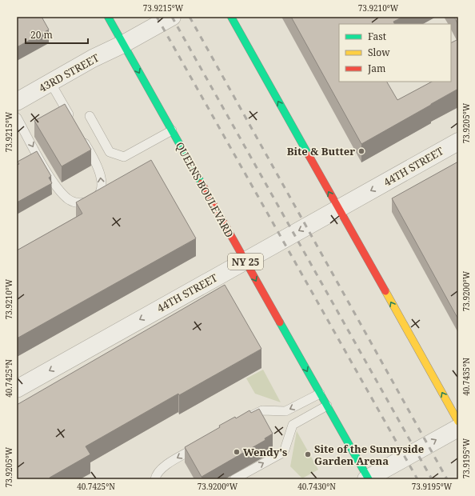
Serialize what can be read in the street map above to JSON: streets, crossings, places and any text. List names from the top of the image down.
{
  "streets": {
    "main road": ["QUEENS BOULEVARD", "NY 25"],
    "street": ["43RD STREET", "44TH STREET"]
  },
  "crossings": [
    ["43RD STREET", "QUEENS BOULEVARD"],
    ["44TH STREET", "QUEENS BOULEVARD"]
  ],
  "one_way": ["44TH STREET", "QUEENS BOULEVARD"],
  "places": ["Bite & Butter", "Wendy's", "Site of the Sunnyside Garden Arena"],
  "legend": ["Fast", "Slow", "Jam"],
  "scale_bar": "20 m",
  "coordinates": [
    "73.9215°W",
    "73.9210°W",
    "73.9205°W",
    "73.9200°W",
    "40.7435°N",
    "40.7425°N",
    "73.9195°W",
    "40.7430°N"
  ]
}
